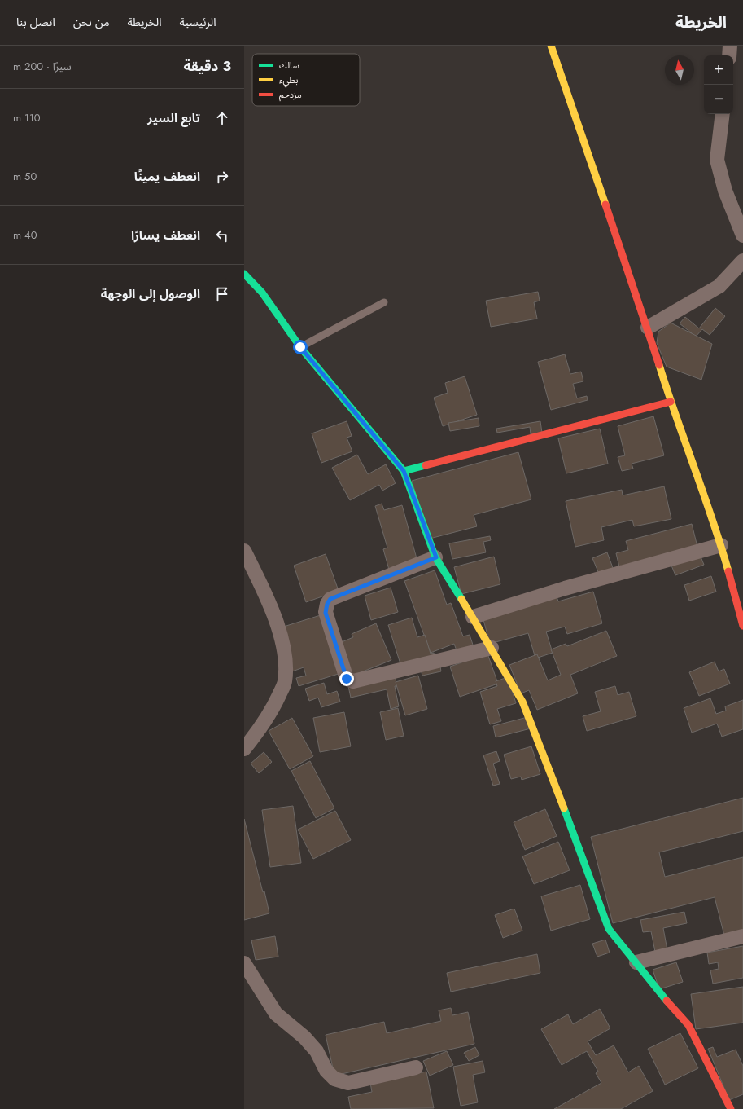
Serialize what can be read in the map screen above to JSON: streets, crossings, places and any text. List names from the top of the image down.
{
  "legend": ["سالك", "بطيء", "مزدحم"],
  "north": "top",
  "page": {
    "header": "الخريطة",
    "nav": [
      "الرئيسية",
      "الخريطة",
      "من نحن",
      "اتصل بنا"
    ],
    "heading": ["3 دقيقة", "سيرًا · 200 m"],
    "map_buttons": ["+", "−"],
    "list": [
      ["تابع السير", "110 m"],
      ["انعطف يمينًا", "50 m"],
      ["انعطف يسارًا", "40 m"],
      "الوصول إلى الوجهة"
    ]
  }
}
